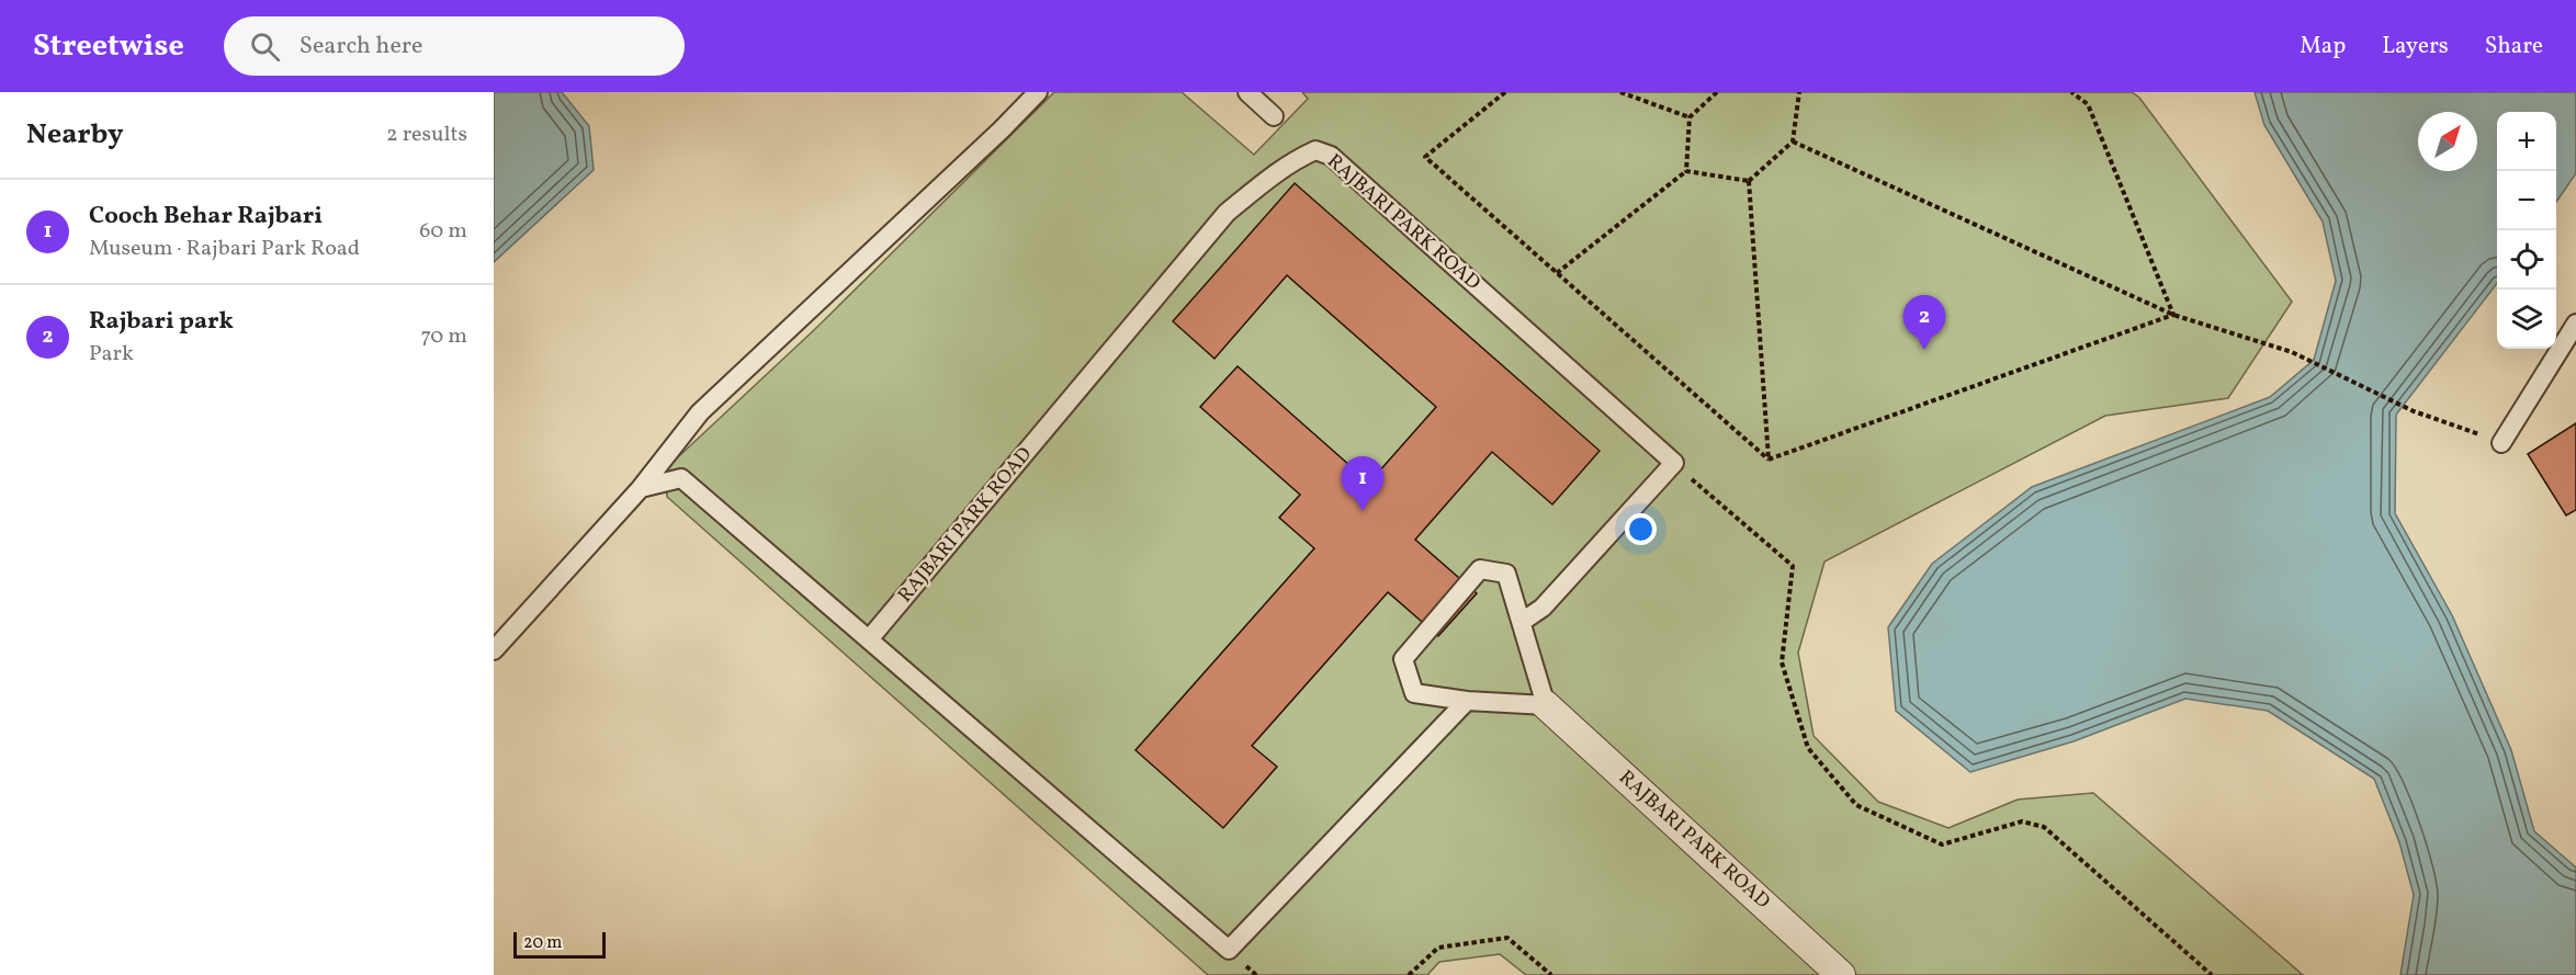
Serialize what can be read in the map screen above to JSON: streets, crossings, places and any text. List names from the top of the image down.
{
  "streets": {
    "street": ["RAJBARI PARK ROAD"]
  },
  "scale_bar": "20 m",
  "north": "top right",
  "page": {
    "header": "Streetwise",
    "search": "Search here",
    "nav": ["Map", "Layers", "Share"],
    "heading": ["Nearby", "2 results"],
    "map_buttons": ["+", "−"],
    "list": [
      {
        "mark": "1",
        "name": "Cooch Behar Rajbari",
        "note": "Museum · Rajbari Park Road",
        "value": "60 m"
      },
      {
        "mark": "2",
        "name": "Rajbari park",
        "note": "Park",
        "value": "70 m"
      }
    ],
    "pins": ["2", "1"],
    "scale": "20 m"
  }
}
